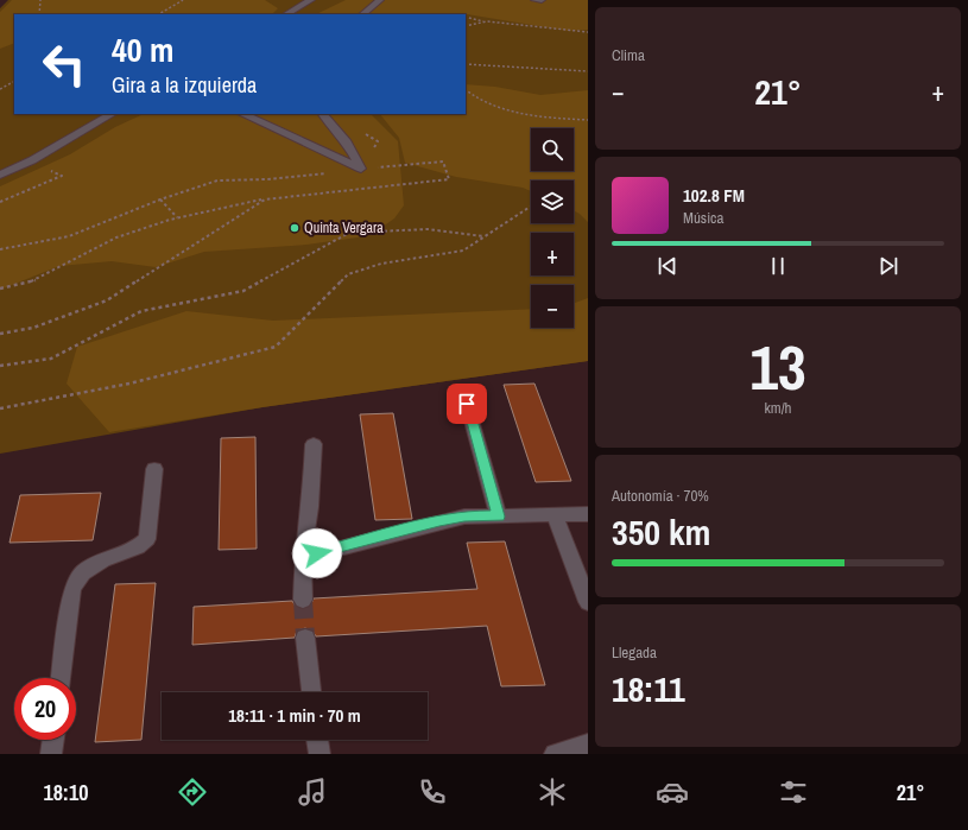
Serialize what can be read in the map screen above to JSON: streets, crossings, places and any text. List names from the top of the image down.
{
  "places": ["Quinta Vergara"],
  "page": {
    "tile": [
      "Clima",
      ["13", "km/h"],
      ["Autonomía · 70%", "350 km"],
      ["Llegada", "18:11"]
    ],
    "turn": ["40 m", "Gira a la izquierda"],
    "heat": ["−", "21°", "+"],
    "map_buttons": ["+", "−"],
    "song": ["102.8 FM", "Música"],
    "limit": "20",
    "trip": "18:11 · 1 min · 70 m",
    "tabs": ["18:10", "21°"]
  }
}
